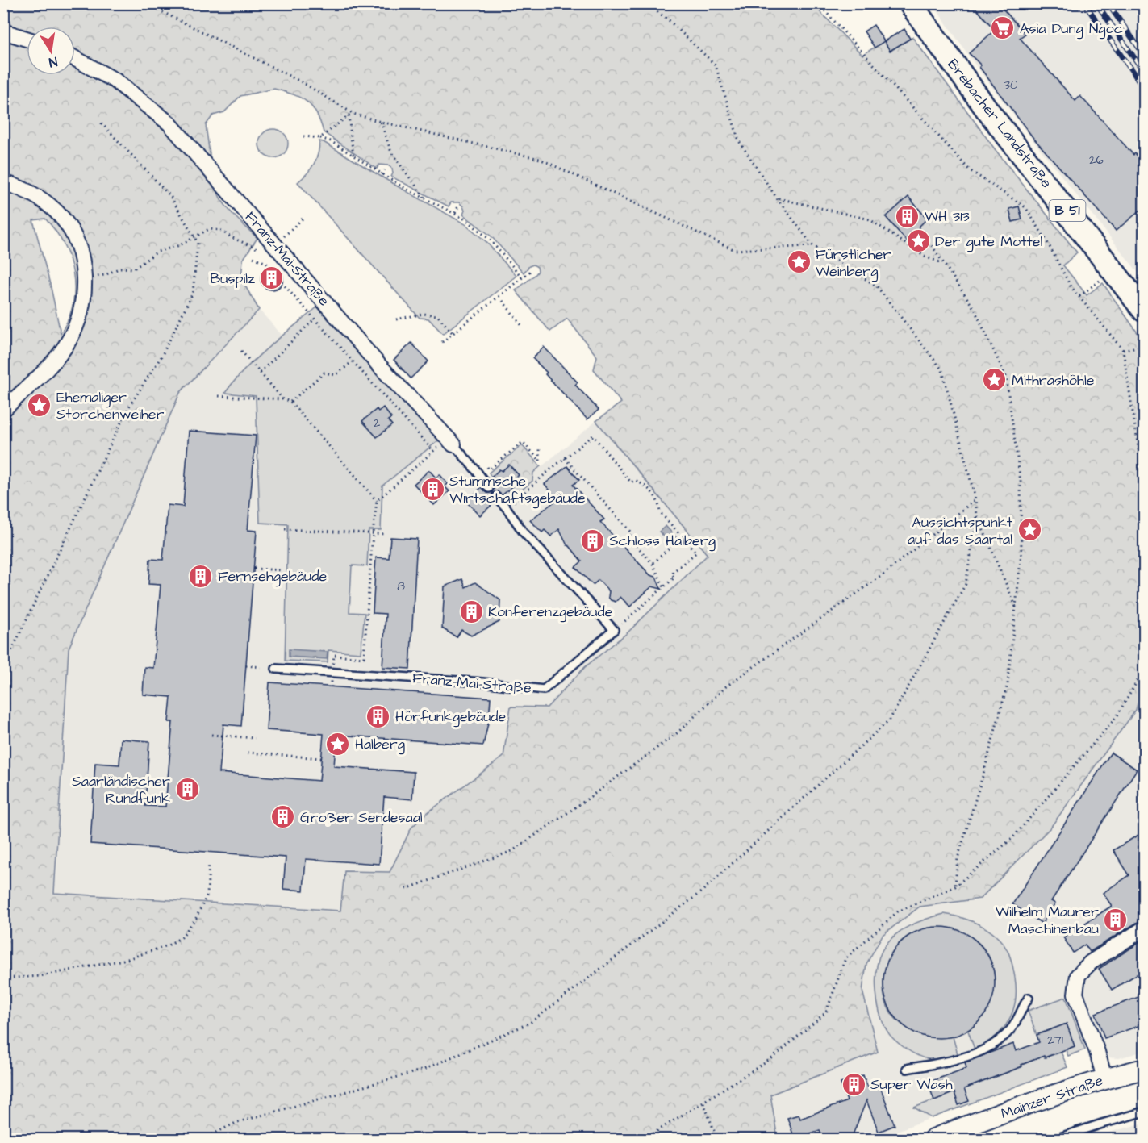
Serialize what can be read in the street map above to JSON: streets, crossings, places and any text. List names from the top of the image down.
{
  "streets": {
    "main road": ["Brebacher Landstraße", "B 51", "Mainzer Straße"],
    "street": ["Franz-Mai-Straße"]
  },
  "places": {
    "supermarket": ["Asia Dung Ngoc"],
    "building": [
      "WH 313",
      "Buspilz",
      "Stummsche Wirtschaftsgebäude",
      "Schloss Halberg",
      "Fernsehgebäude",
      "Konferenzgebäude",
      "Hörfunkgebäude",
      "Saarländischer Rundfunk",
      "Großer Sendesaal",
      "Wilhelm Maurer Maschinenbau",
      "Super Wash"
    ],
    "place": [
      "Der gute Mottel",
      "Fürstlicher Weinberg",
      "Mithrashöhle",
      "Ehemaliger Storchenweiher",
      "Aussichtspunkt auf das Saartal",
      "Halberg"
    ]
  },
  "house_numbers": [
    "30",
    "26",
    "2",
    "8",
    "271"
  ],
  "north": "bottom"
}
